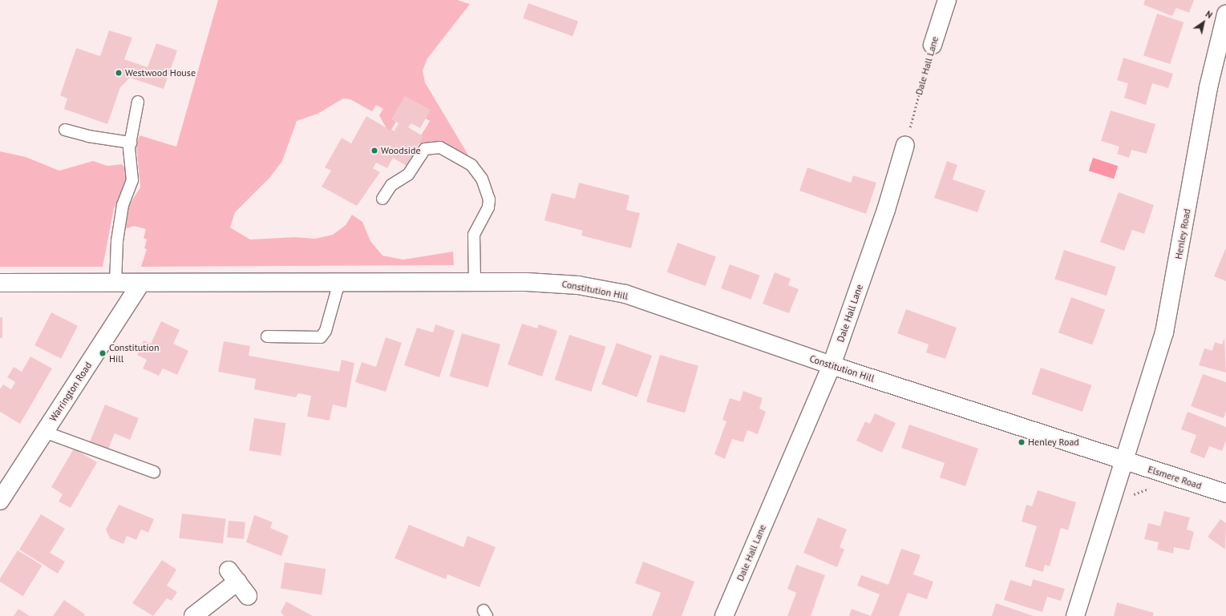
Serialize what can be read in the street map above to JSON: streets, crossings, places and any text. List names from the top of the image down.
{
  "streets": {
    "street": [
      "Dale Hall Lane",
      "Henley Road",
      "Constitution Hill",
      "Warrington Road",
      "Elsmere Road"
    ]
  },
  "crossings": [
    ["Dale Hall Lane", "Constitution Hill"],
    ["Henley Road", "Constitution Hill"],
    ["Henley Road", "Elsmere Road"],
    ["Constitution Hill", "Warrington Road"],
    ["Constitution Hill", "Elsmere Road"]
  ],
  "places": [
    "Westwood House",
    "Woodside",
    "Constitution Hill",
    "Henley Road"
  ],
  "north": "top right"
}
